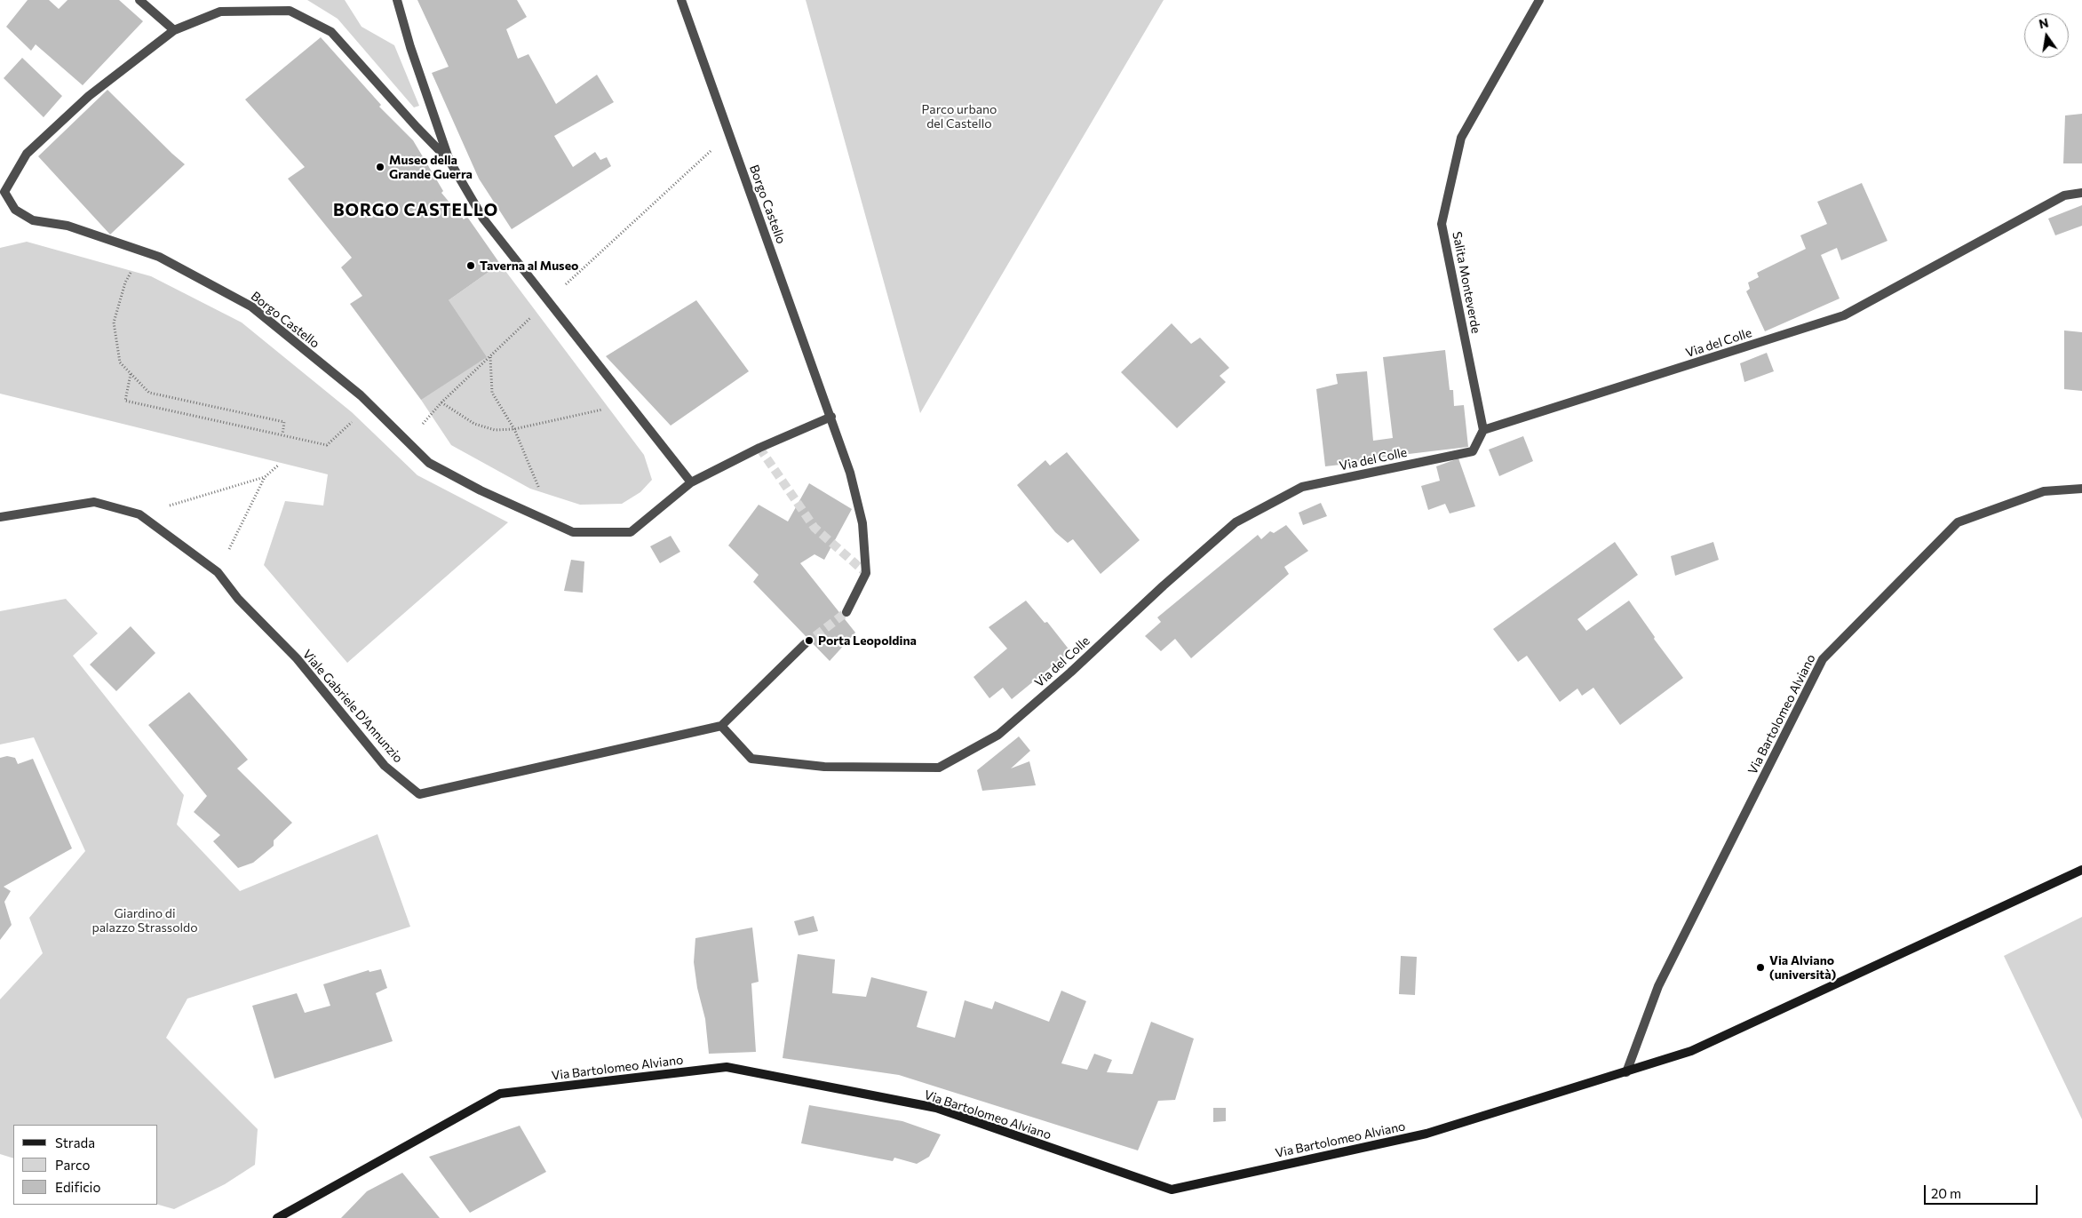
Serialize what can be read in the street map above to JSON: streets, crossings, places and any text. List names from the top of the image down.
{
  "streets": {
    "main road": ["Via Bartolomeo Alviano"],
    "street": [
      "Borgo Castello",
      "Salita Monteverde",
      "Via del Colle",
      "Viale Gabriele D'Annunzio"
    ]
  },
  "crossings": [
    ["Salita Monteverde", "Via del Colle"],
    ["Via del Colle", "Viale Gabriele D'Annunzio"]
  ],
  "districts": ["BORGO CASTELLO"],
  "parks": ["Parco urbano del Castello", "Giardino di palazzo Strassoldo"],
  "places": [
    "Museo della Grande Guerra",
    "Taverna al Museo",
    "Porta Leopoldina",
    "Via Alviano (università)"
  ],
  "legend": ["Strada", "Parco", "Edificio"],
  "scale_bar": "20 m",
  "north": "top"
}
